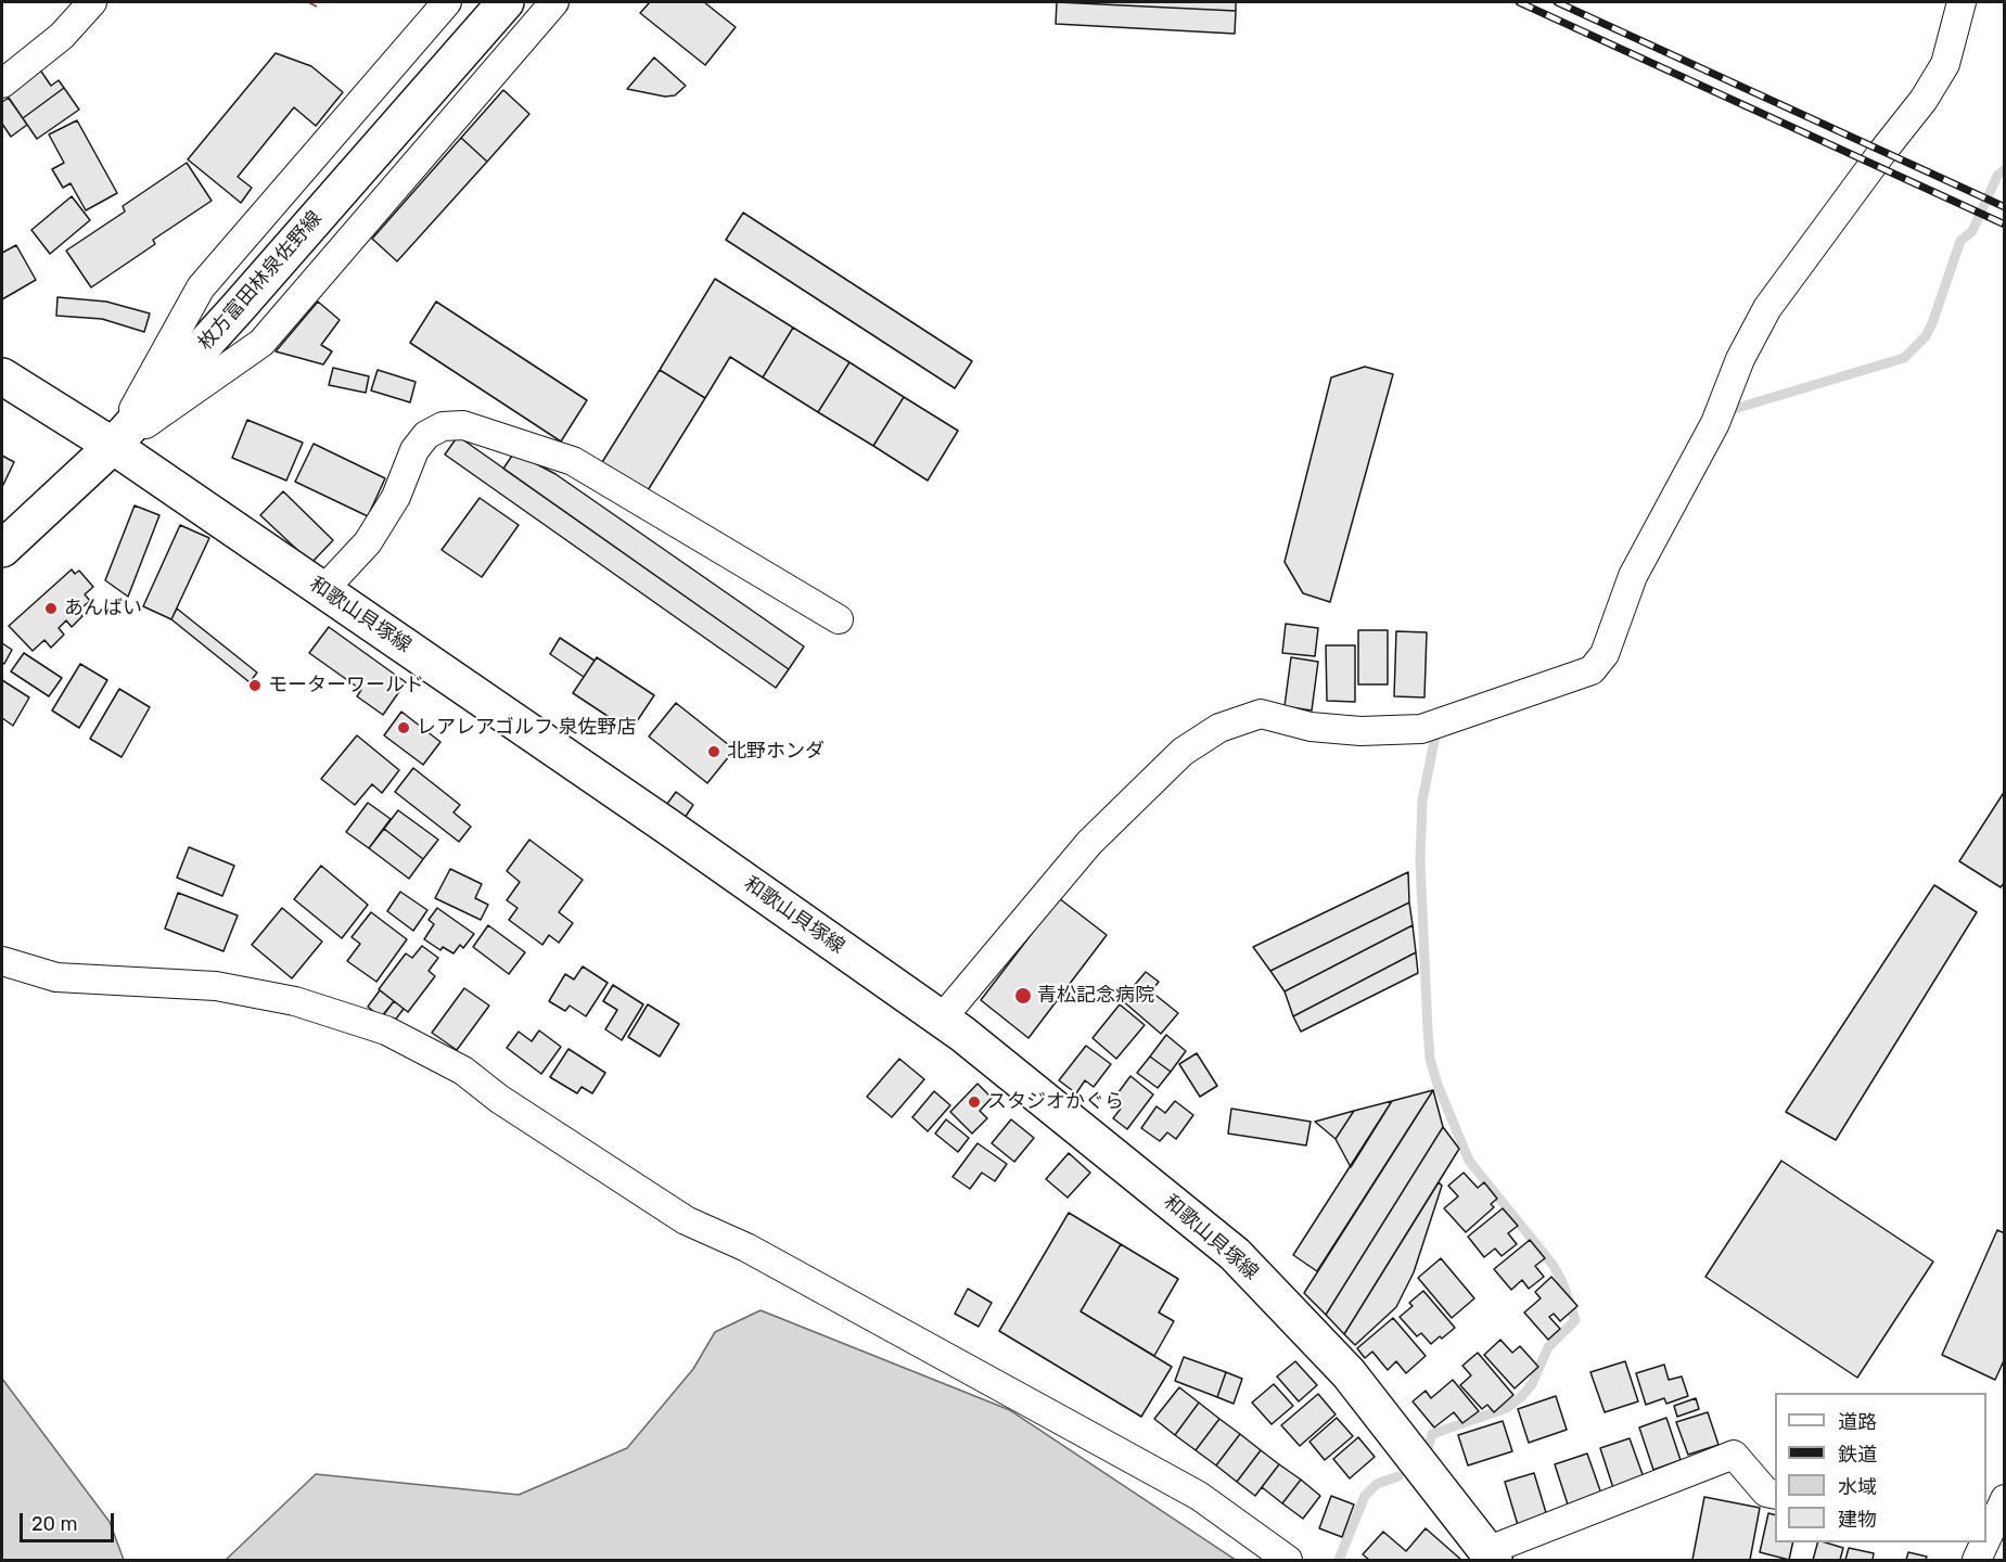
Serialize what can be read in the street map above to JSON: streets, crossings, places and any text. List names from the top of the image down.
{
  "streets": {
    "main road": ["枚方富田林泉佐野線", "和歌山貝塚線"]
  },
  "crossings": [
    ["枚方富田林泉佐野線", "和歌山貝塚線"]
  ],
  "places": [
    "あんばい",
    "モーターワールド",
    "レアレアゴルフ 泉佐野店",
    "北野ホンダ",
    "青松記念病院",
    "スタジオかぐら"
  ],
  "legend": [
    "道路",
    "鉄道",
    "水域",
    "建物"
  ],
  "scale_bar": "20 m"
}
